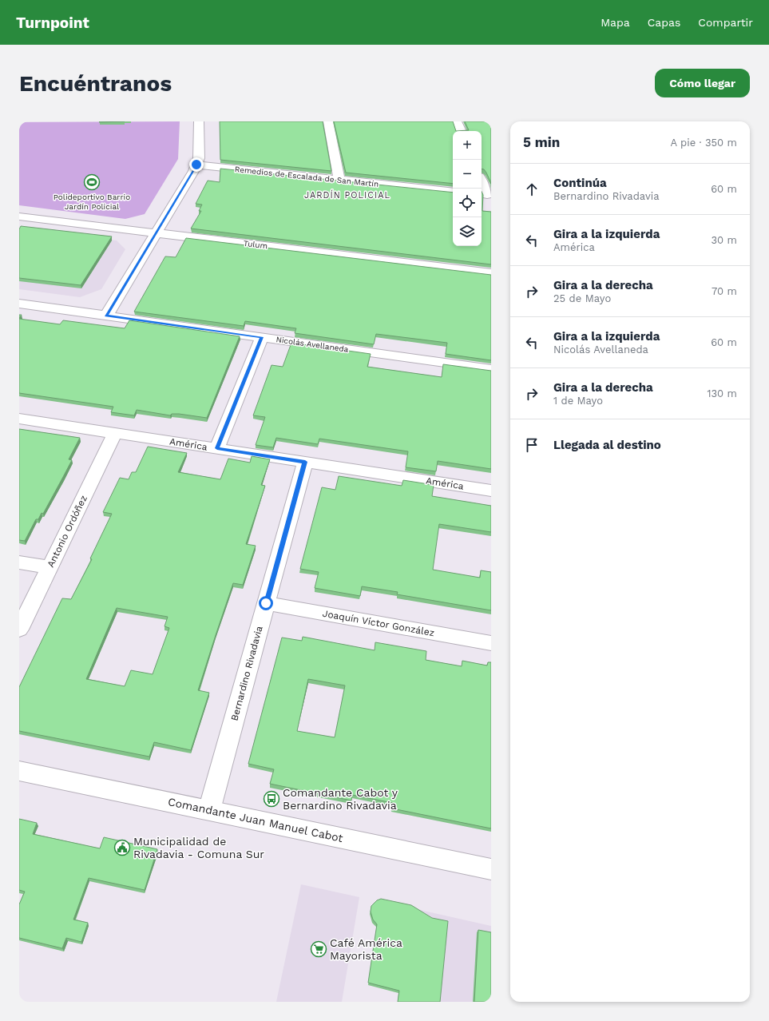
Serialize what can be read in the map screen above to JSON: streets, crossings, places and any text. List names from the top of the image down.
{
  "streets": {
    "street": [
      "Remedios de Escalada de San Martín",
      "Tulum",
      "Nicolás Avellaneda",
      "América",
      "Antonio Ordóñez",
      "Joaquín Víctor González",
      "Bernardino Rivadavia",
      "Comandante Juan Manuel Cabot"
    ]
  },
  "crossings": [
    ["América", "Antonio Ordóñez"],
    ["América", "Bernardino Rivadavia"],
    ["Joaquín Víctor González", "Bernardino Rivadavia"],
    ["Bernardino Rivadavia", "Comandante Juan Manuel Cabot"]
  ],
  "districts": ["JARDÍN POLICIAL"],
  "places": {
    "sports": ["Polideportivo Barrio Jardín Policial"],
    "bus stop": ["Comandante Cabot y Bernardino Rivadavia"],
    "public building": ["Municipalidad de Rivadavia - Comuna Sur"],
    "supermarket": ["Café América Mayorista"]
  },
  "page": {
    "header": "Turnpoint",
    "nav": ["Mapa", "Capas", "Compartir"],
    "buttons": "Cómo llegar",
    "title": "Encuéntranos",
    "heading": ["5 min", "A pie · 350 m"],
    "map_buttons": ["+", "−"],
    "list": [
      ["Continúa", "Bernardino Rivadavia", "60 m"],
      ["Gira a la izquierda", "América", "30 m"],
      ["Gira a la derecha", "25 de Mayo", "70 m"],
      ["Gira a la izquierda", "Nicolás Avellaneda", "60 m"],
      ["Gira a la derecha", "1 de Mayo", "130 m"],
      "Llegada al destino"
    ]
  }
}
